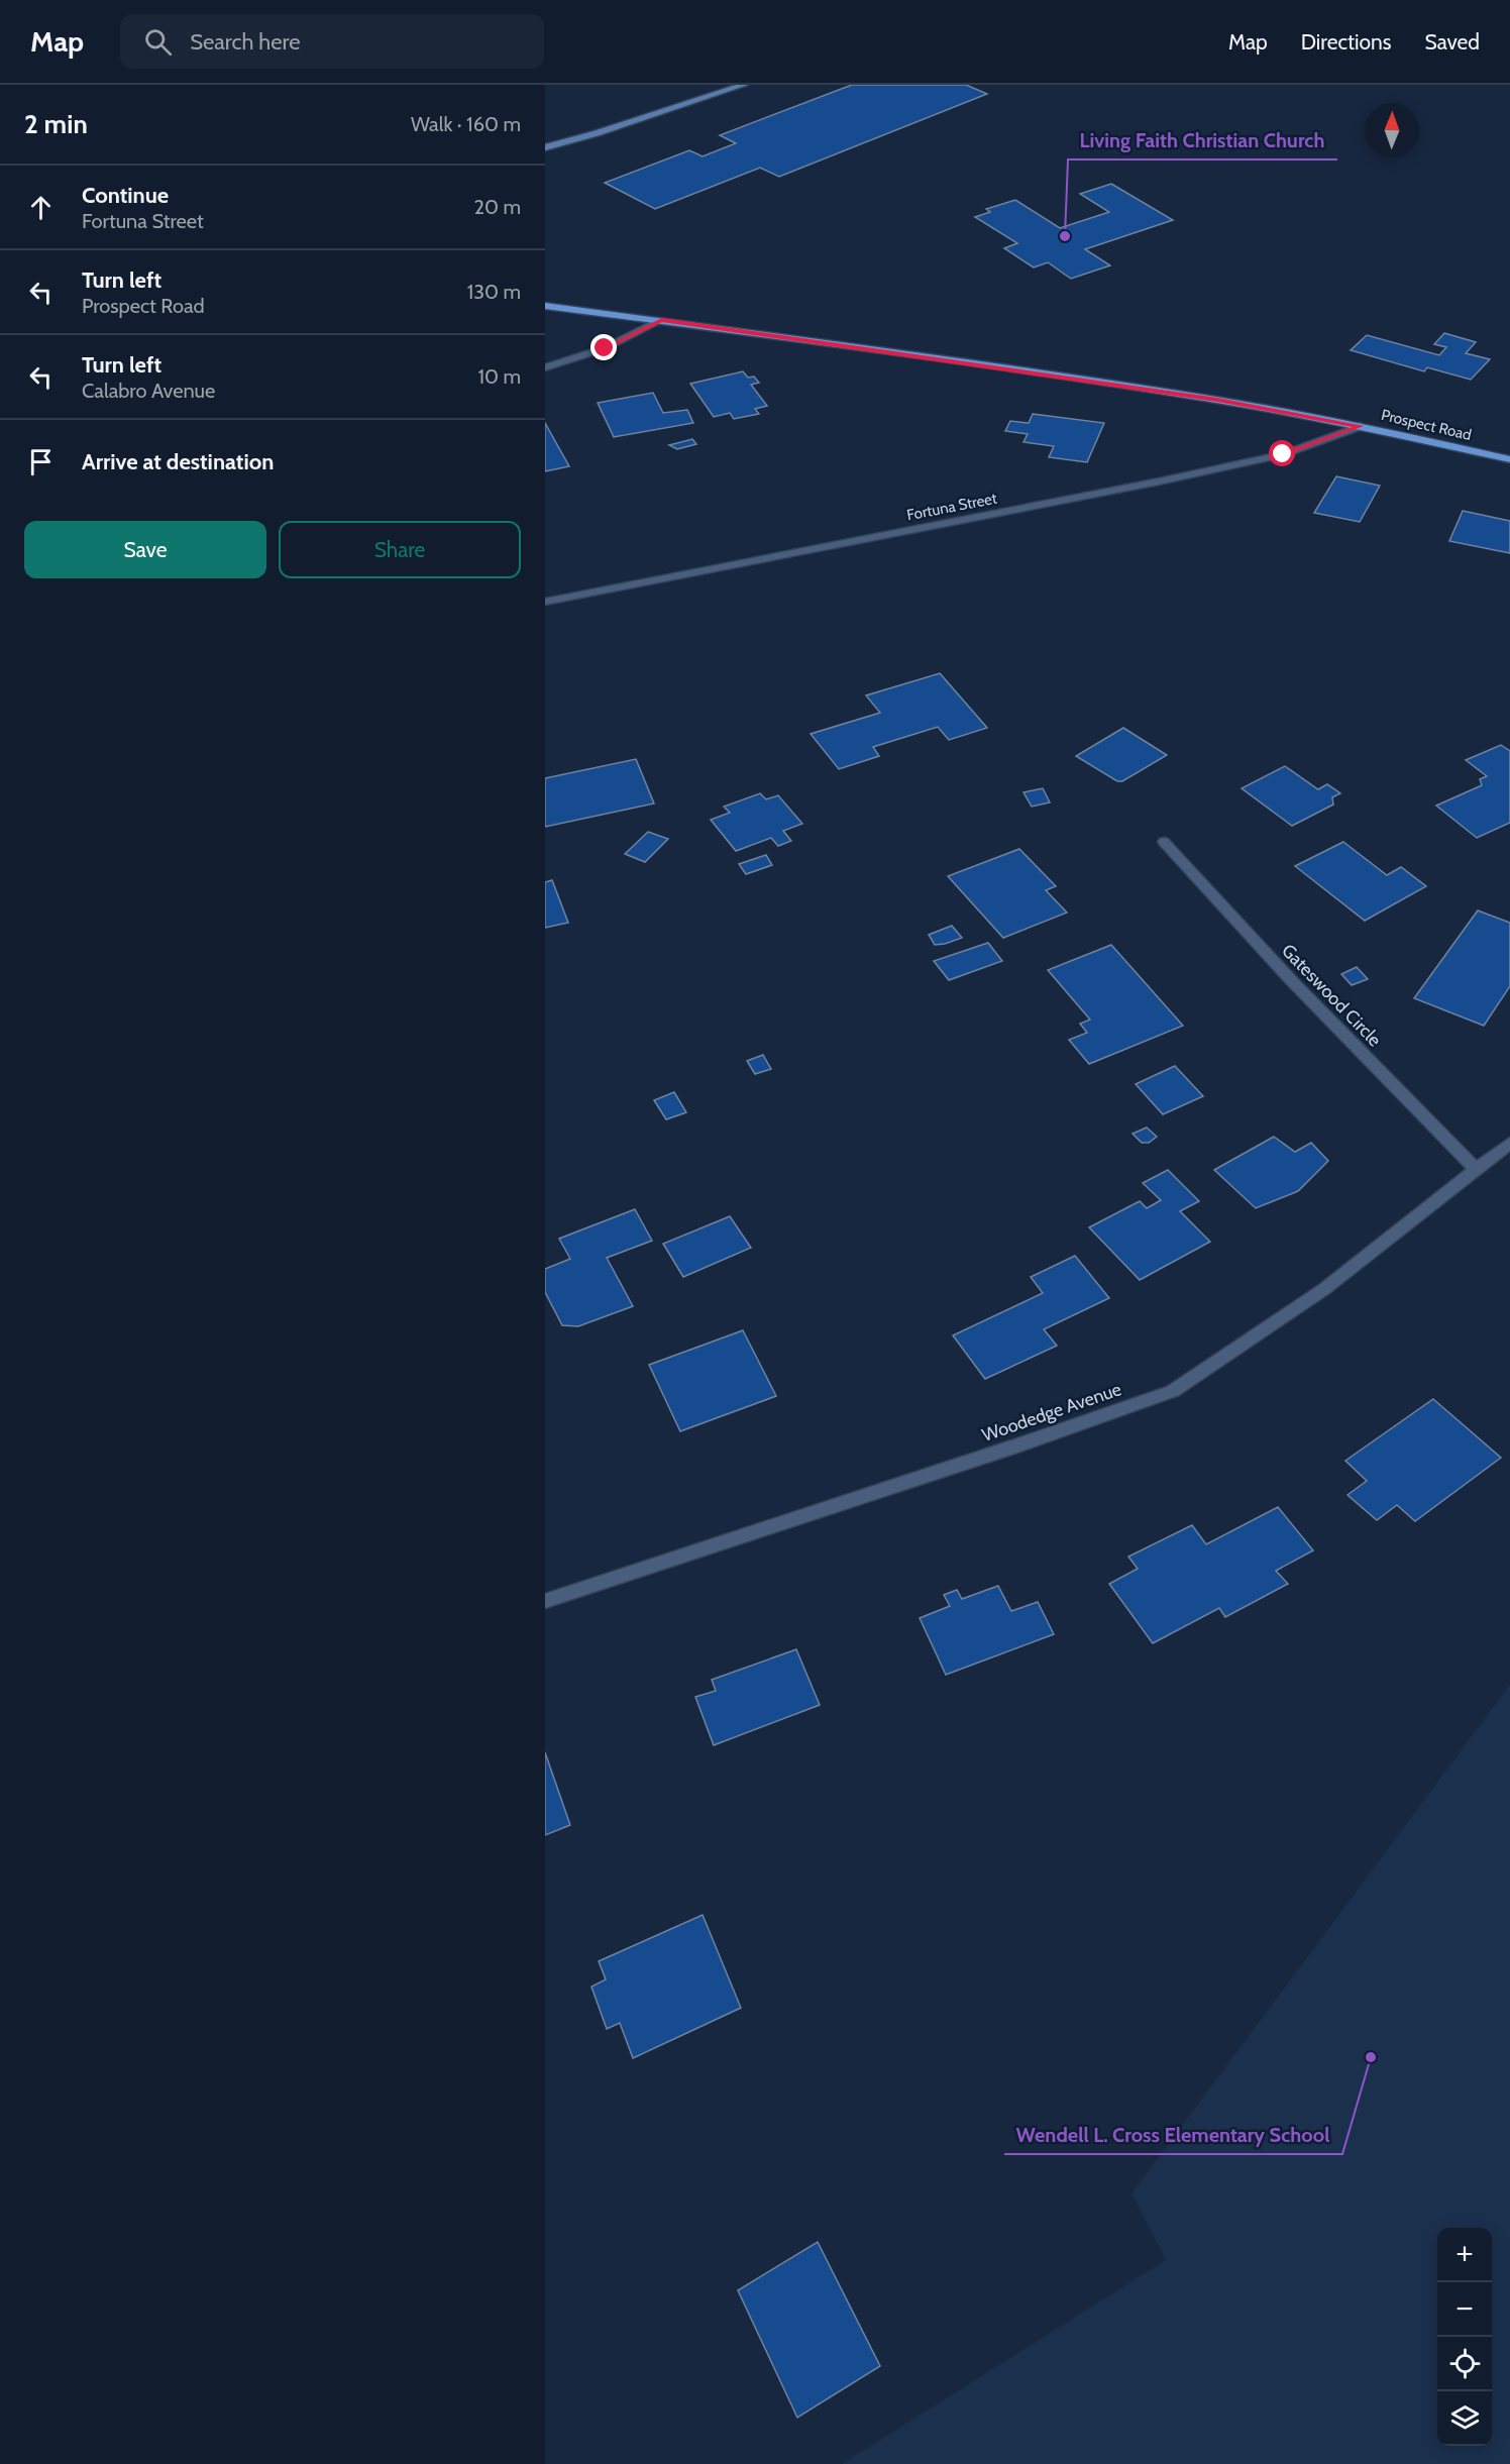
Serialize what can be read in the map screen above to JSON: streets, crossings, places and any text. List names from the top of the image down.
{
  "streets": {
    "main road": ["Prospect Road"],
    "street": ["Fortuna Street", "Gateswood Circle", "Woodedge Avenue"]
  },
  "crossings": [
    ["Prospect Road", "Fortuna Street"],
    ["Gateswood Circle", "Woodedge Avenue"]
  ],
  "places": ["Living Faith Christian Church", "Wendell L. Cross Elementary School"],
  "north": "top",
  "page": {
    "header": "Map",
    "search": "Search here",
    "nav": ["Map", "Directions", "Saved"],
    "heading": ["2 min", "Walk · 160 m"],
    "list": [
      ["Continue", "Fortuna Street", "20 m"],
      ["Turn left", "Prospect Road", "130 m"],
      ["Turn left", "Calabro Avenue", "10 m"],
      "Arrive at destination"
    ],
    "buttons": ["Save", "Share"],
    "map_buttons": ["+", "−"]
  }
}
